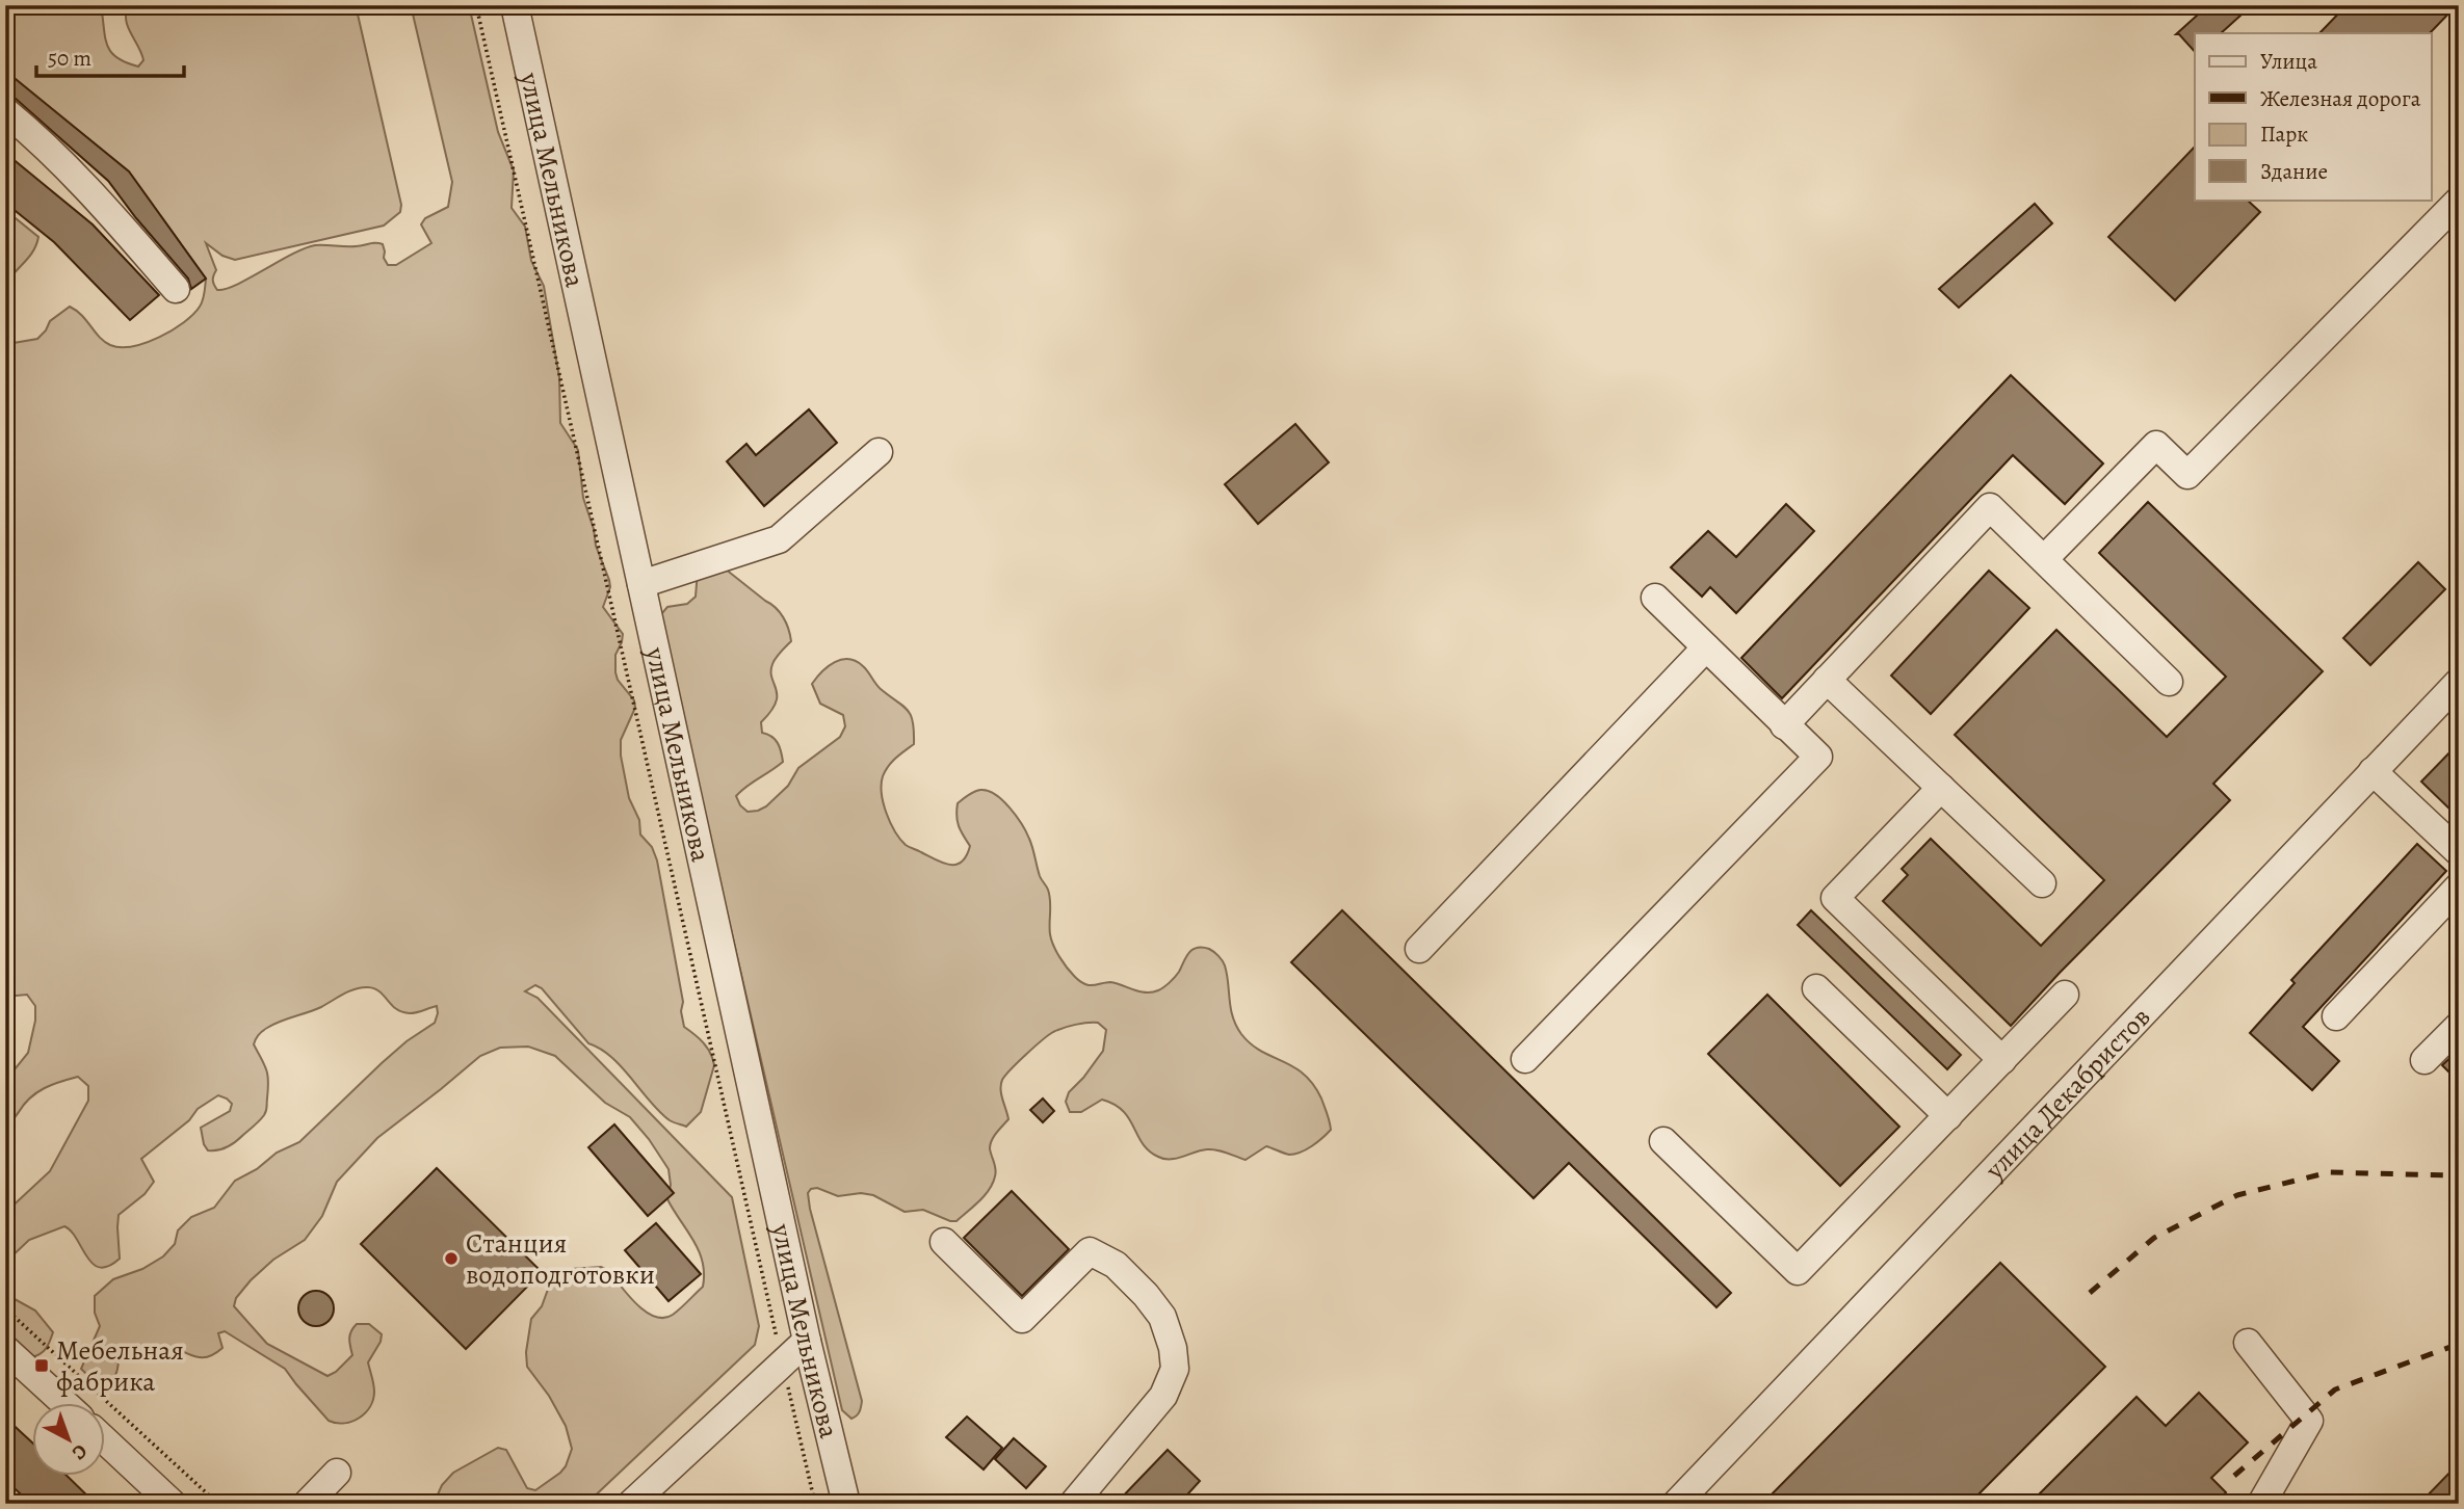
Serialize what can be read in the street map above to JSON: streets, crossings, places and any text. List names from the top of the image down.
{
  "streets": {
    "street": ["улица Мельникова", "улица Декабристов"]
  },
  "places": {
    "other": ["Станция водоподготовки"],
    "transit": ["Мебельная фабрика"]
  },
  "legend": [
    "Улица",
    "Железная дорога",
    "Парк",
    "Здание"
  ],
  "scale_bar": "50 m",
  "north": "bottom right"
}
